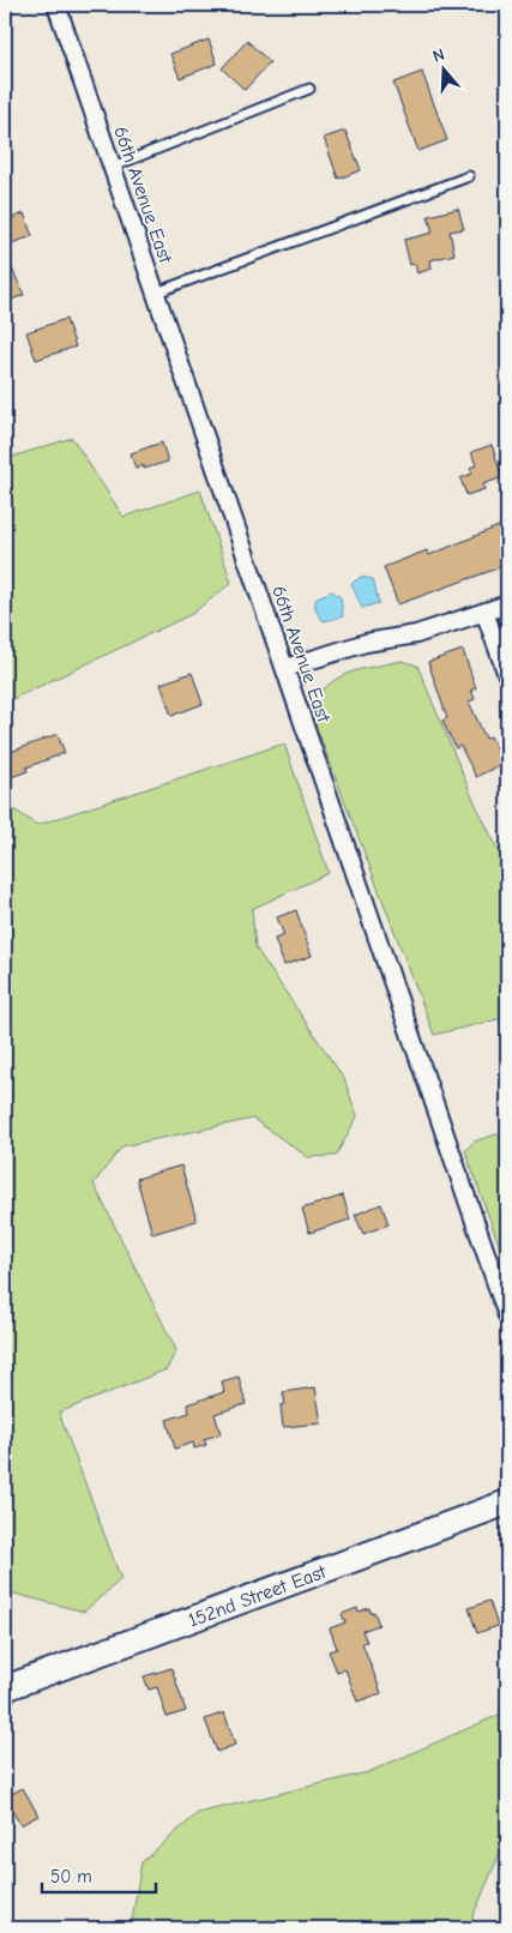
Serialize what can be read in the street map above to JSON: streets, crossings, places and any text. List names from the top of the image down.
{
  "streets": {
    "street": ["66th Avenue East", "152nd Street East"]
  },
  "scale_bar": "50 m",
  "north": "top"
}
